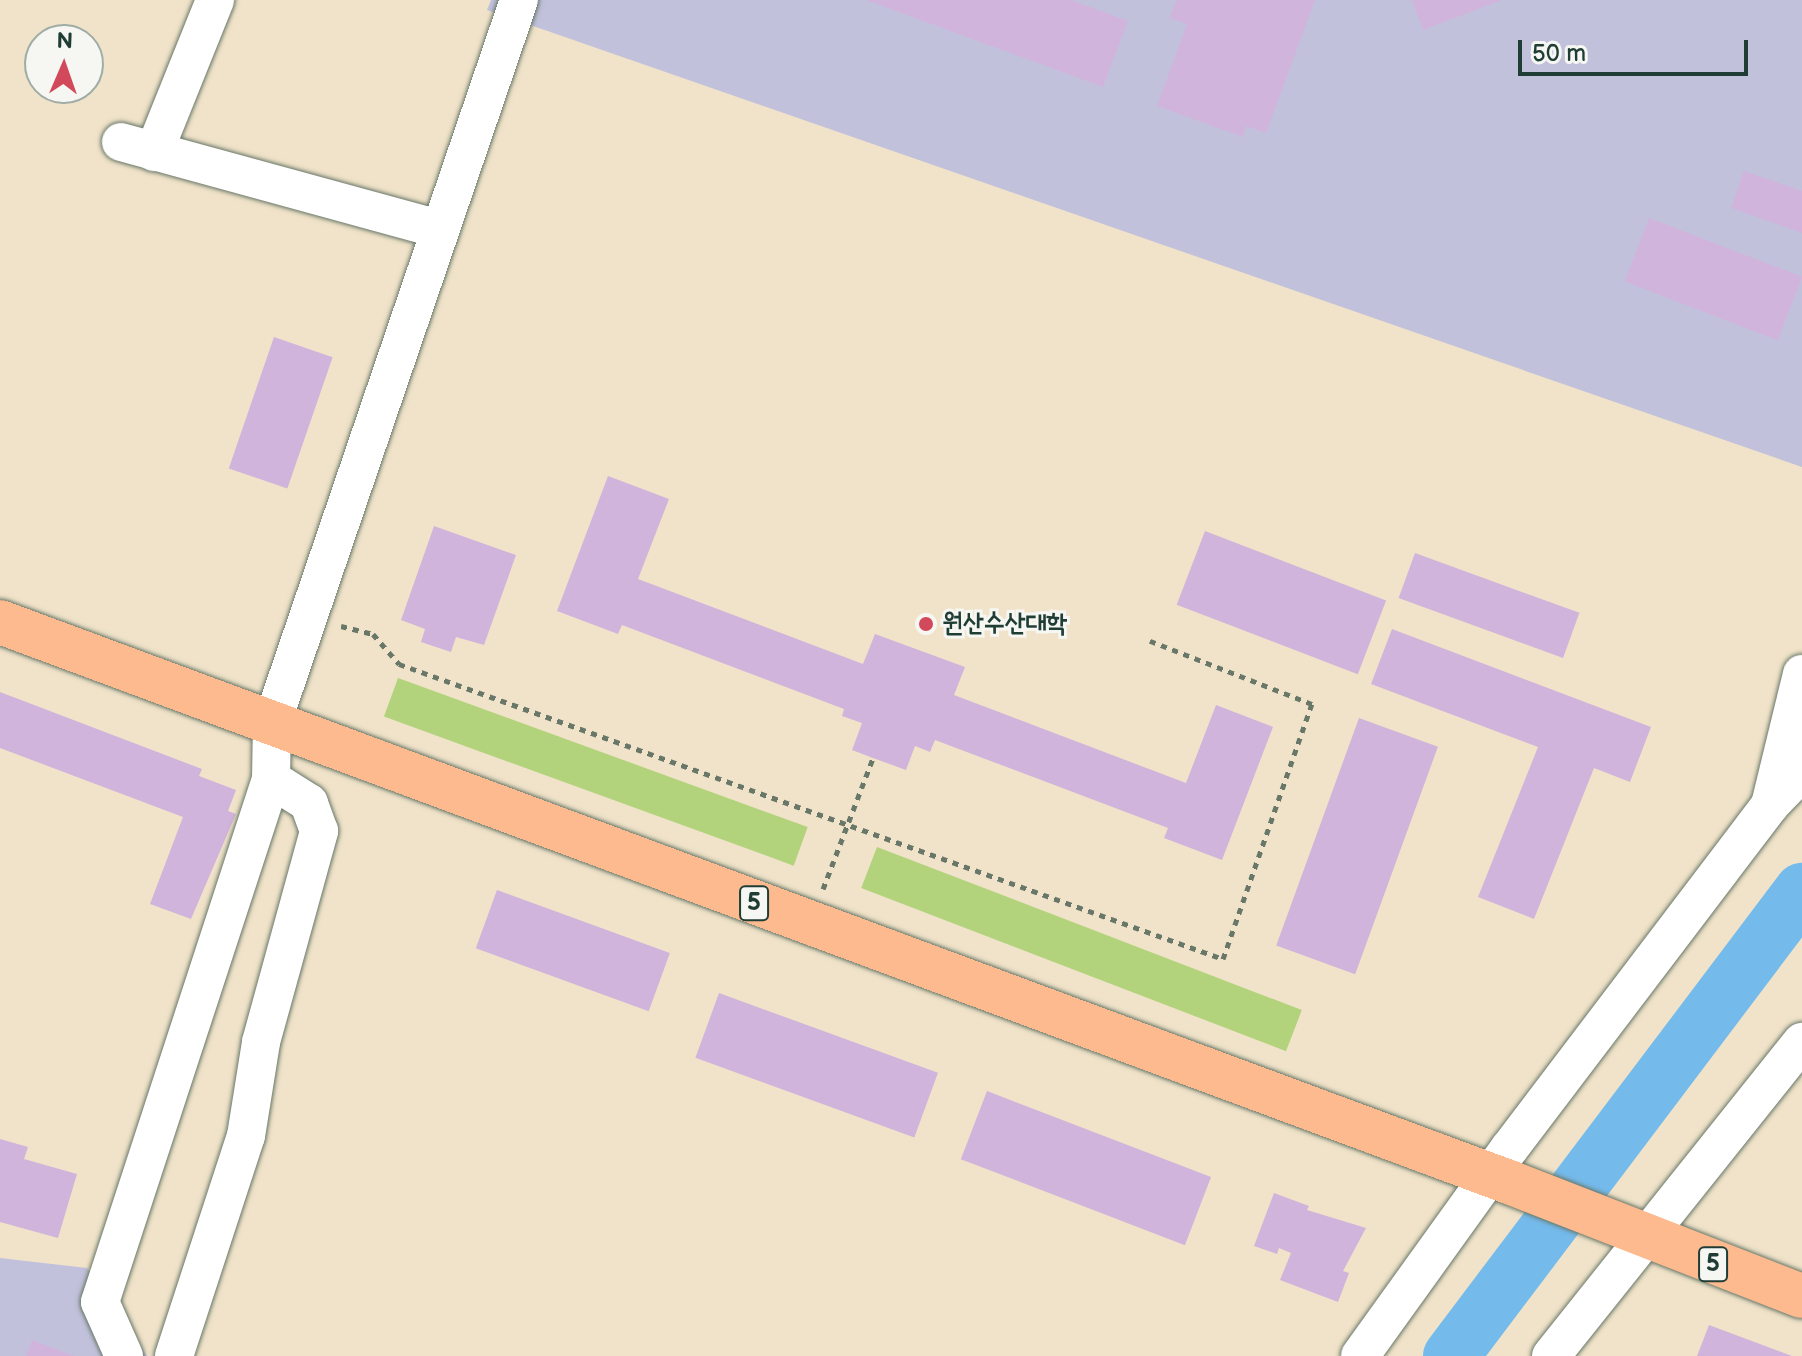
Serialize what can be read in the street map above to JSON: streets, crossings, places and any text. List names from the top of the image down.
{
  "streets": {
    "highway": ["5"]
  },
  "places": ["원산수산대학"],
  "scale_bar": "50 m",
  "north": "top"
}
